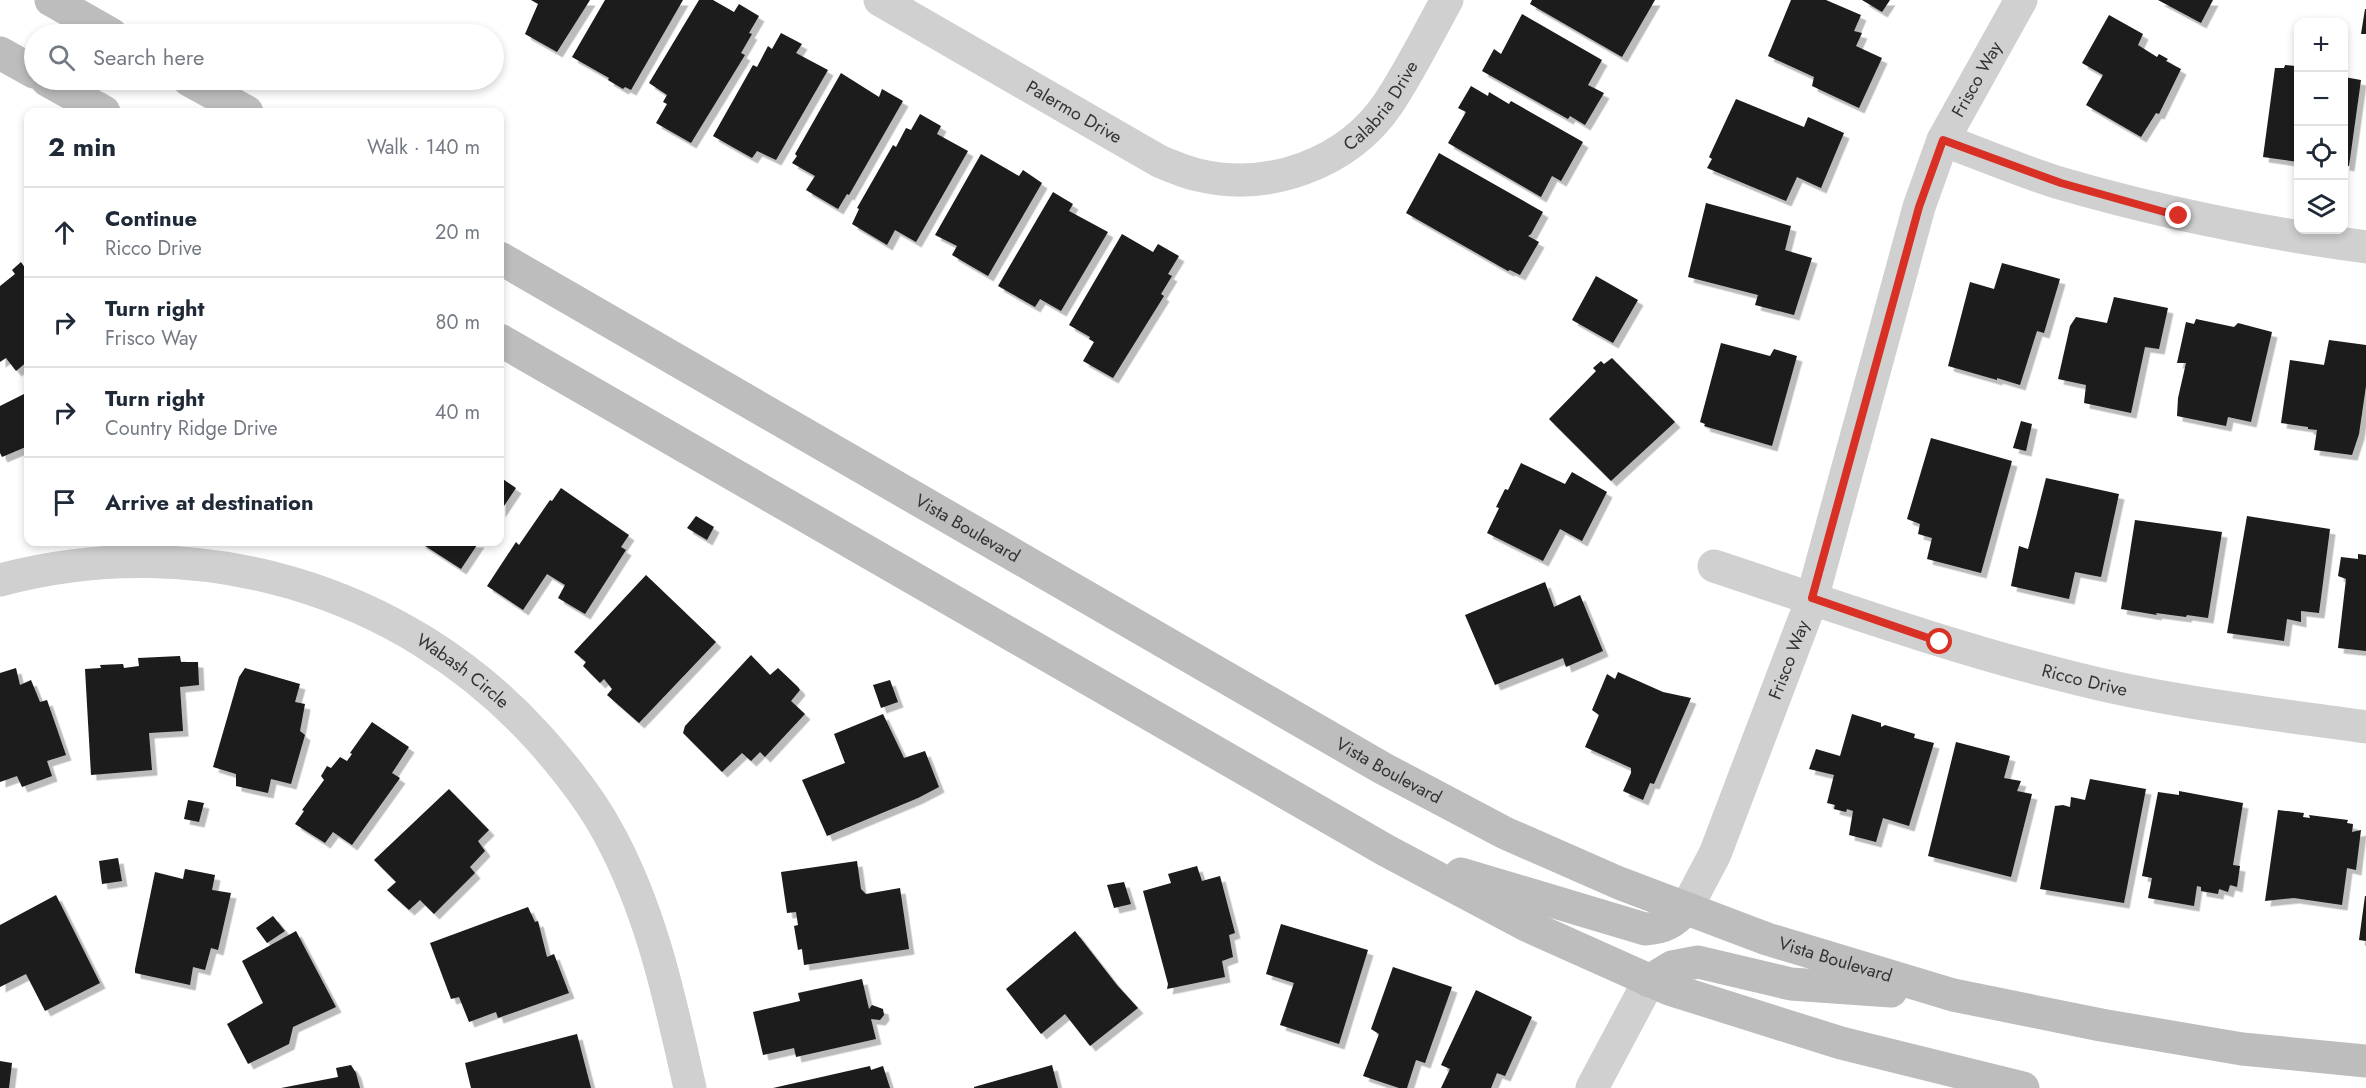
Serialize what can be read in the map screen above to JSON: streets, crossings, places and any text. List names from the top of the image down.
{
  "streets": {
    "main road": ["Vista Boulevard"],
    "street": [
      "Frisco Way",
      "Calabria Drive",
      "Palermo Drive",
      "Wabash Circle",
      "Ricco Drive"
    ]
  },
  "crossings": [
    ["Frisco Way", "Vista Boulevard"],
    ["Frisco Way", "Ricco Drive"],
    ["Calabria Drive", "Palermo Drive"]
  ],
  "page": {
    "map_buttons": ["+", "−"],
    "search": "Search here",
    "heading": ["2 min", "Walk · 140 m"],
    "list": [
      ["Continue", "Ricco Drive", "20 m"],
      ["Turn right", "Frisco Way", "80 m"],
      ["Turn right", "Country Ridge Drive", "40 m"],
      "Arrive at destination"
    ]
  }
}
